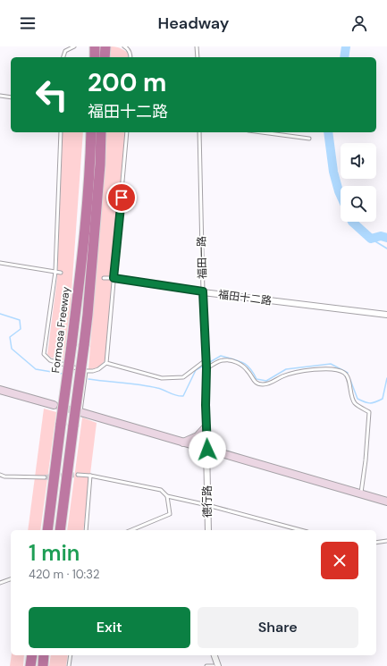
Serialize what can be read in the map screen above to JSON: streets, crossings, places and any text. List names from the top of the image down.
{
  "streets": {
    "highway": ["Formosa Freeway"],
    "street": ["福田一路", "福田十二路", "德行路"]
  },
  "crossings": [
    ["福田一路", "福田十二路"],
    ["福田一路", "德行路"]
  ],
  "page": {
    "header": "Headway",
    "turn": ["200 m", "福田十二路"],
    "heading": ["1 min", "420 m · 10:32"],
    "buttons": ["Exit", "Share"]
  }
}
